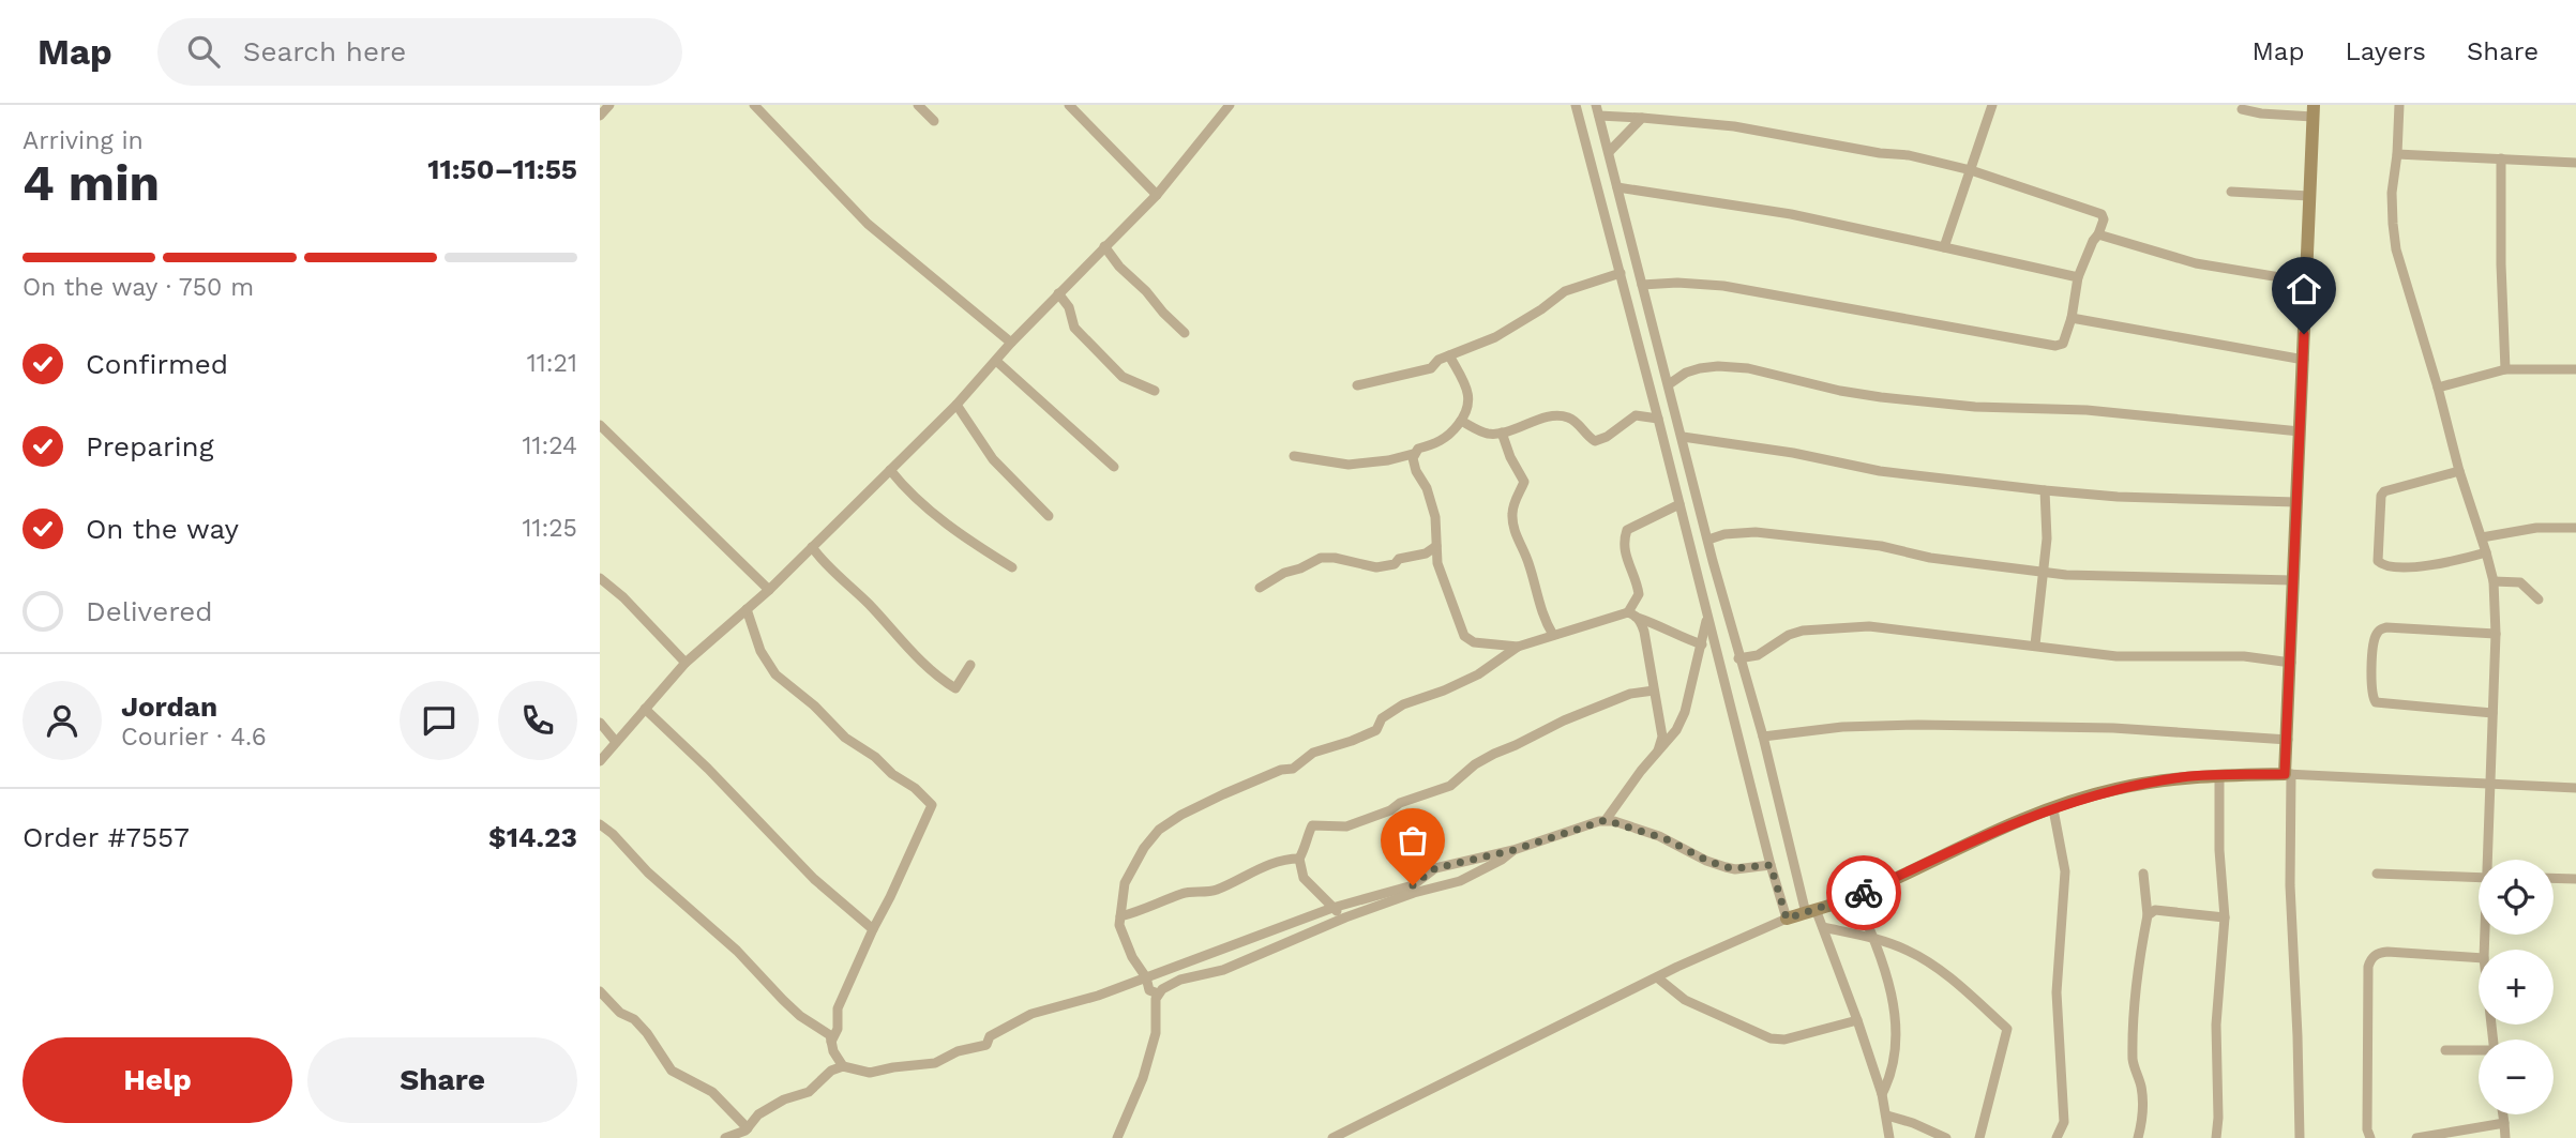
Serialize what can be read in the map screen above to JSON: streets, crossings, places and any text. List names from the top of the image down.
{
  "page": {
    "header": "Map",
    "search": "Search here",
    "nav": ["Map", "Layers", "Share"],
    "heading": ["4 min", "Arriving in", "11:50–11:55"],
    "panel": [
      "Jordan",
      "Courier · 4.6",
      "Order #7557",
      "$14.23"
    ],
    "bar": "On the way · 750 m",
    "list": [
      ["Confirmed", "11:21"],
      ["Preparing", "11:24"],
      ["On the way", "11:25"],
      "Delivered"
    ],
    "map_buttons": ["+", "−"],
    "buttons": ["Help", "Share"]
  }
}
